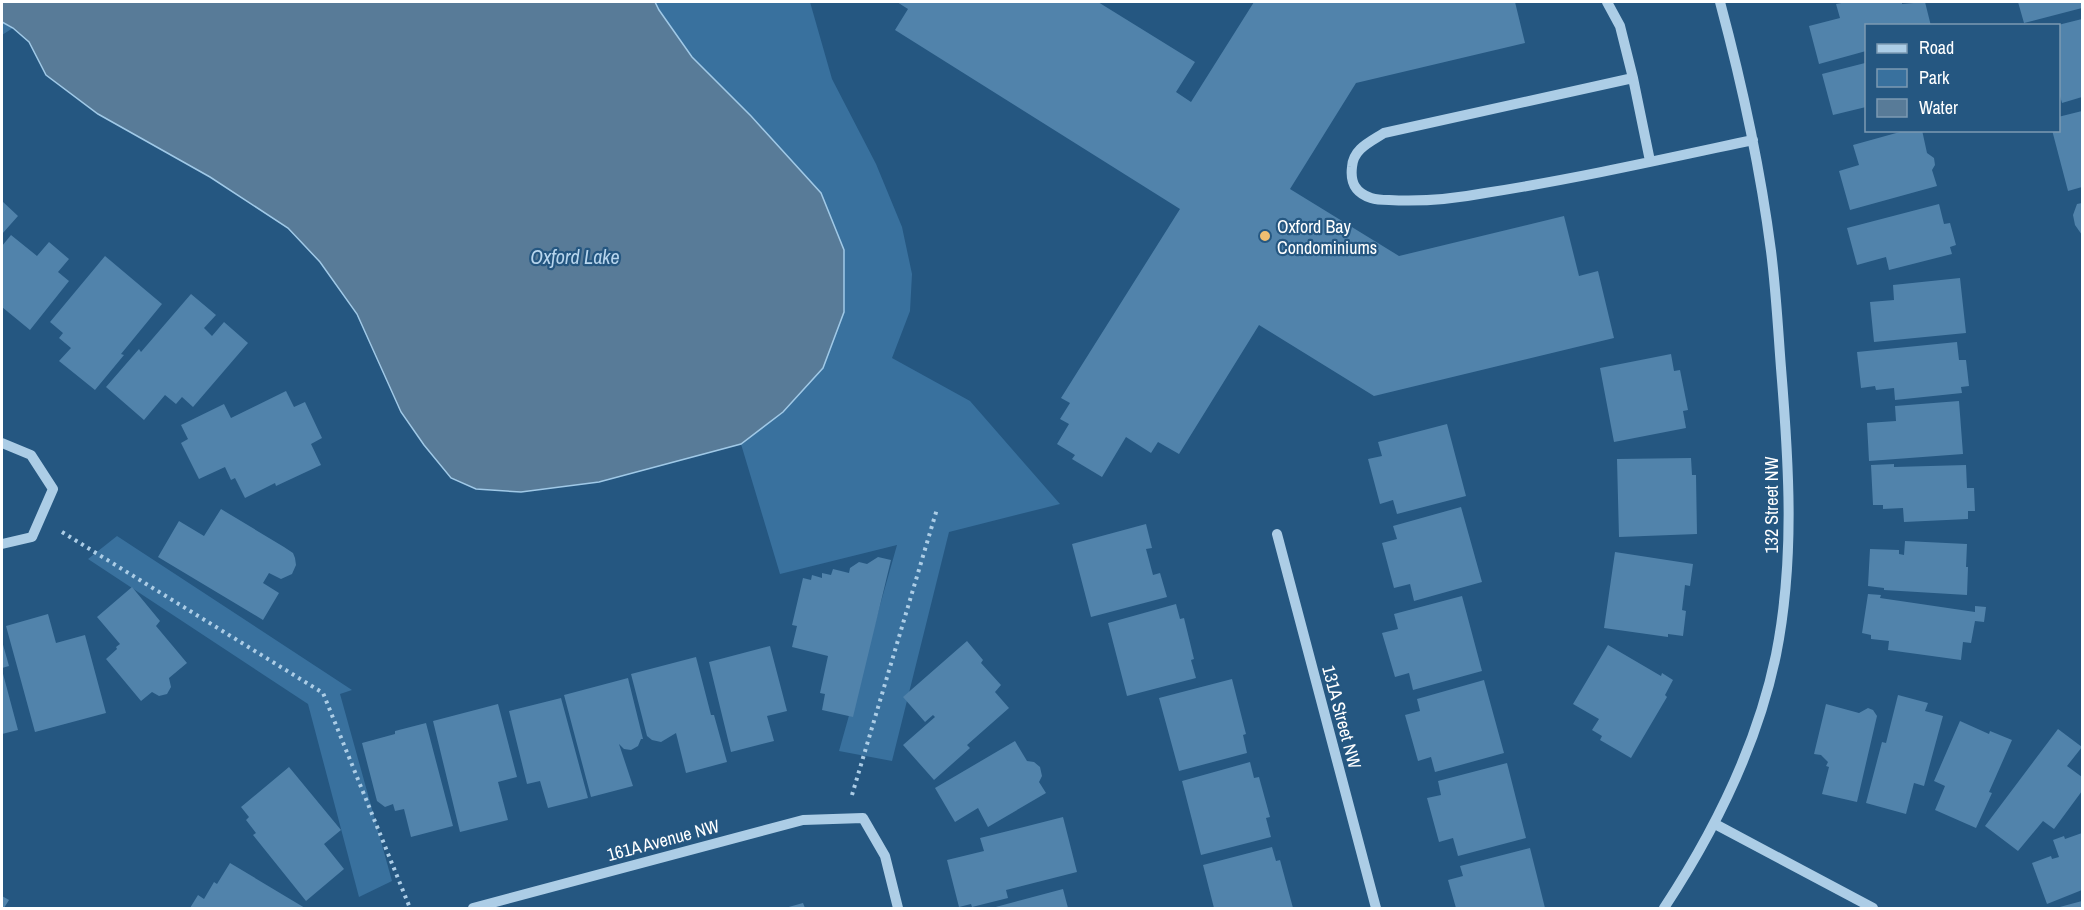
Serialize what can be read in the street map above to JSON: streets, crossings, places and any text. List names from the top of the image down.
{
  "streets": {
    "street": ["132 Street NW", "131A Street NW", "161A Avenue NW"]
  },
  "water": ["Oxford Lake"],
  "places": ["Oxford Bay Condominiums"],
  "legend": ["Road", "Park", "Water"]
}
